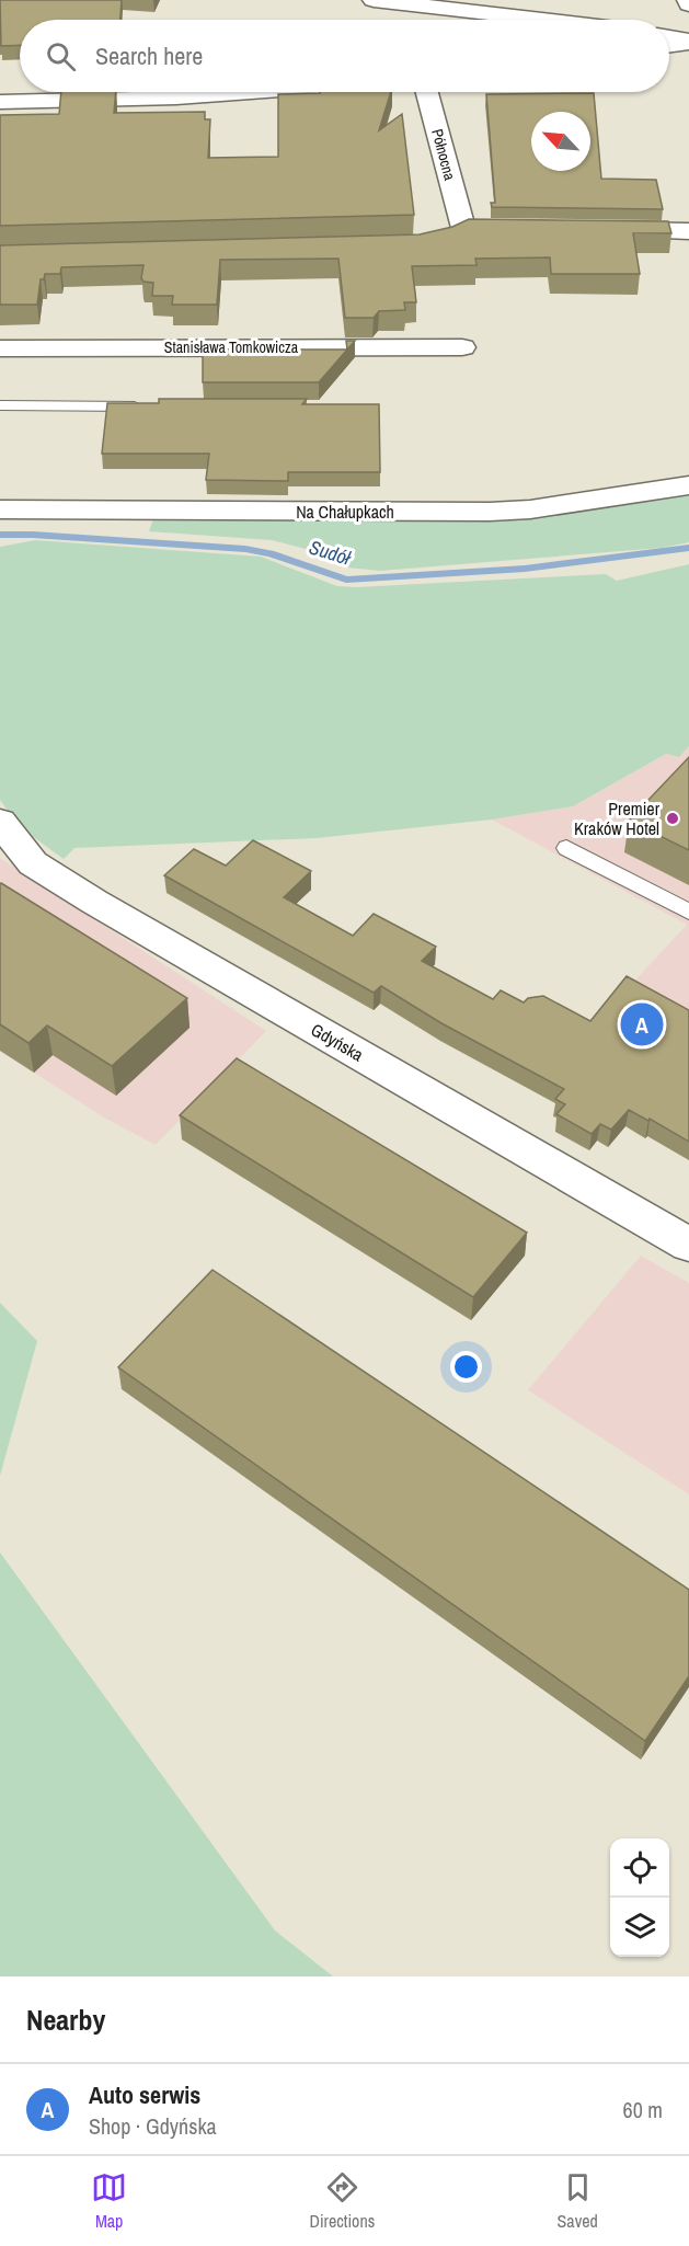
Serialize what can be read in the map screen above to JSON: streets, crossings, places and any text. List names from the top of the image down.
{
  "streets": {
    "street": [
      "Północna",
      "Stanisława Tomkowicza",
      "Na Chałupkach",
      "Gdyńska"
    ]
  },
  "water": ["Sudół"],
  "places": ["Premier Kraków Hotel"],
  "north": "top left",
  "page": {
    "search": "Search here",
    "pins": "A",
    "heading": "Nearby",
    "list": [
      {
        "mark": "A",
        "name": "Auto serwis",
        "note": "Shop · Gdyńska",
        "value": "60 m"
      }
    ],
    "nav": ["Map", "Directions", "Saved"]
  }
}
